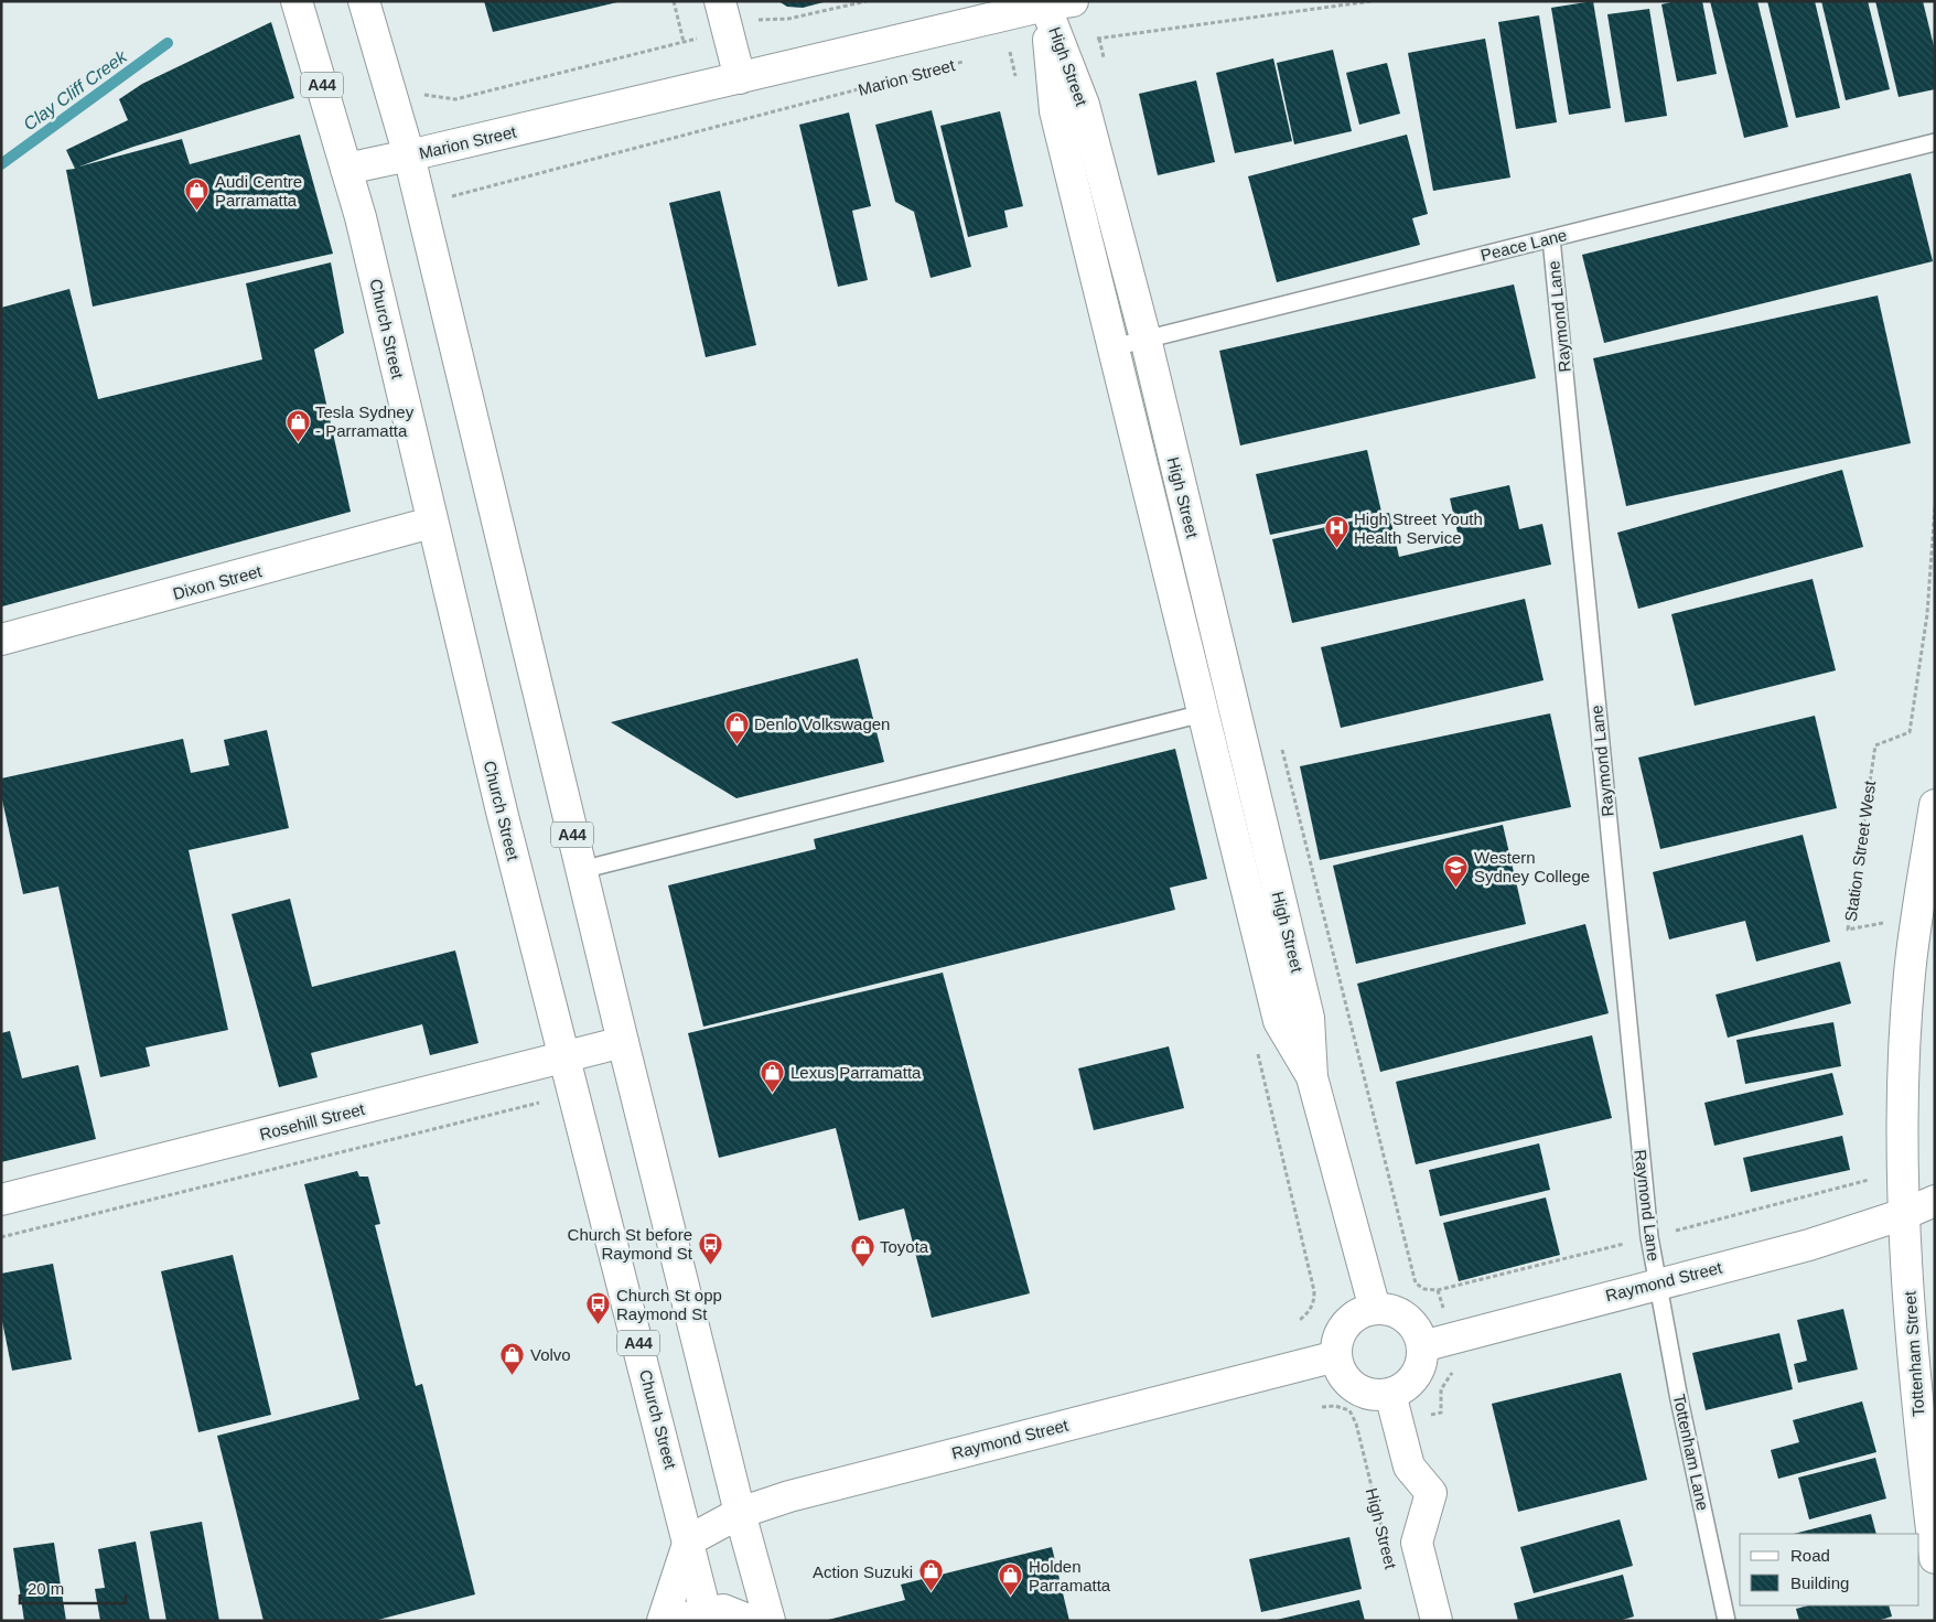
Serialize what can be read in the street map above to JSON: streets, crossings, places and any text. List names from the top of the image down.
{
  "streets": {
    "main road": [
      "High Street",
      "Marion Street",
      "A44",
      "Church Street",
      "Dixon Street",
      "Rosehill Street",
      "Raymond Street",
      "Tottenham Street"
    ],
    "lane": ["Peace Lane", "Raymond Lane", "Tottenham Lane"],
    "path": ["Station Street West"]
  },
  "crossings": [
    ["High Street", "Marion Street"],
    ["High Street", "Peace Lane"],
    ["High Street", "Raymond Street"],
    ["Marion Street", "A44"],
    ["Marion Street", "Church Street"],
    ["A44", "Rosehill Street"],
    ["A44", "Raymond Street"],
    ["Peace Lane", "Raymond Lane"],
    ["Raymond Lane", "Raymond Street"],
    ["Raymond Lane", "Tottenham Lane"],
    ["Church Street", "Dixon Street"],
    ["Church Street", "Rosehill Street"],
    ["Church Street", "Raymond Street"],
    ["Raymond Street", "Tottenham Street"],
    ["Raymond Street", "Tottenham Lane"]
  ],
  "water": ["Clay Cliff Creek"],
  "places": {
    "shop": [
      "Audi Centre Parramatta",
      "Tesla Sydney - Parramatta",
      "Denlo Volkswagen",
      "Lexus Parramatta",
      "Toyota",
      "Volvo",
      "Action Suzuki",
      "Holden Parramatta"
    ],
    "hospital": ["High Street Youth Health Service"],
    "school or university": ["Western Sydney College"],
    "bus stop": ["Church St before Raymond St", "Church St opp Raymond St"]
  },
  "legend": ["Road", "Building"],
  "scale_bar": "20 m"
}
